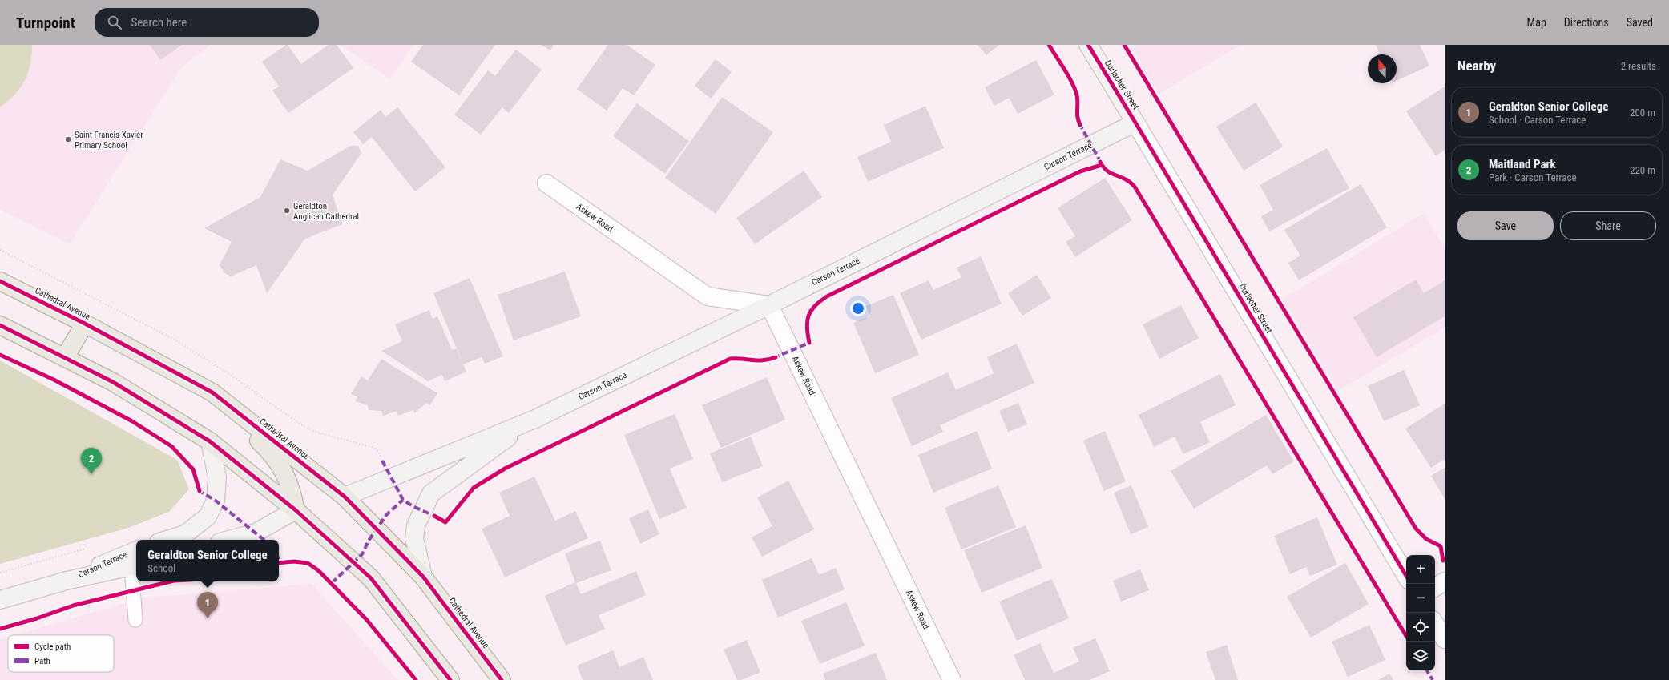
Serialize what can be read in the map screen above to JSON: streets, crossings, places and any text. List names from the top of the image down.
{
  "streets": {
    "main road": ["Durlacher Street", "Carson Terrace", "Cathedral Avenue"],
    "street": ["Askew Road"]
  },
  "crossings": [
    ["Durlacher Street", "Carson Terrace"],
    ["Carson Terrace", "Askew Road"],
    ["Carson Terrace", "Cathedral Avenue"]
  ],
  "places": ["Saint Francis Xavier Primary School", "Geraldton Anglican Cathedral"],
  "legend": ["Cycle path", "Path"],
  "north": "top",
  "page": {
    "header": "Turnpoint",
    "search": "Search here",
    "nav": ["Map", "Directions", "Saved"],
    "heading": ["Nearby", "2 results"],
    "list": [
      {
        "mark": "1",
        "name": "Geraldton Senior College",
        "note": "School · Carson Terrace",
        "value": "200 m"
      },
      {
        "mark": "2",
        "name": "Maitland Park",
        "note": "Park · Carson Terrace",
        "value": "220 m"
      }
    ],
    "buttons": ["Save", "Share"],
    "pins": ["2", "1"],
    "popup": ["Geraldton Senior College", "School"],
    "map_buttons": ["+", "−"]
  }
}
